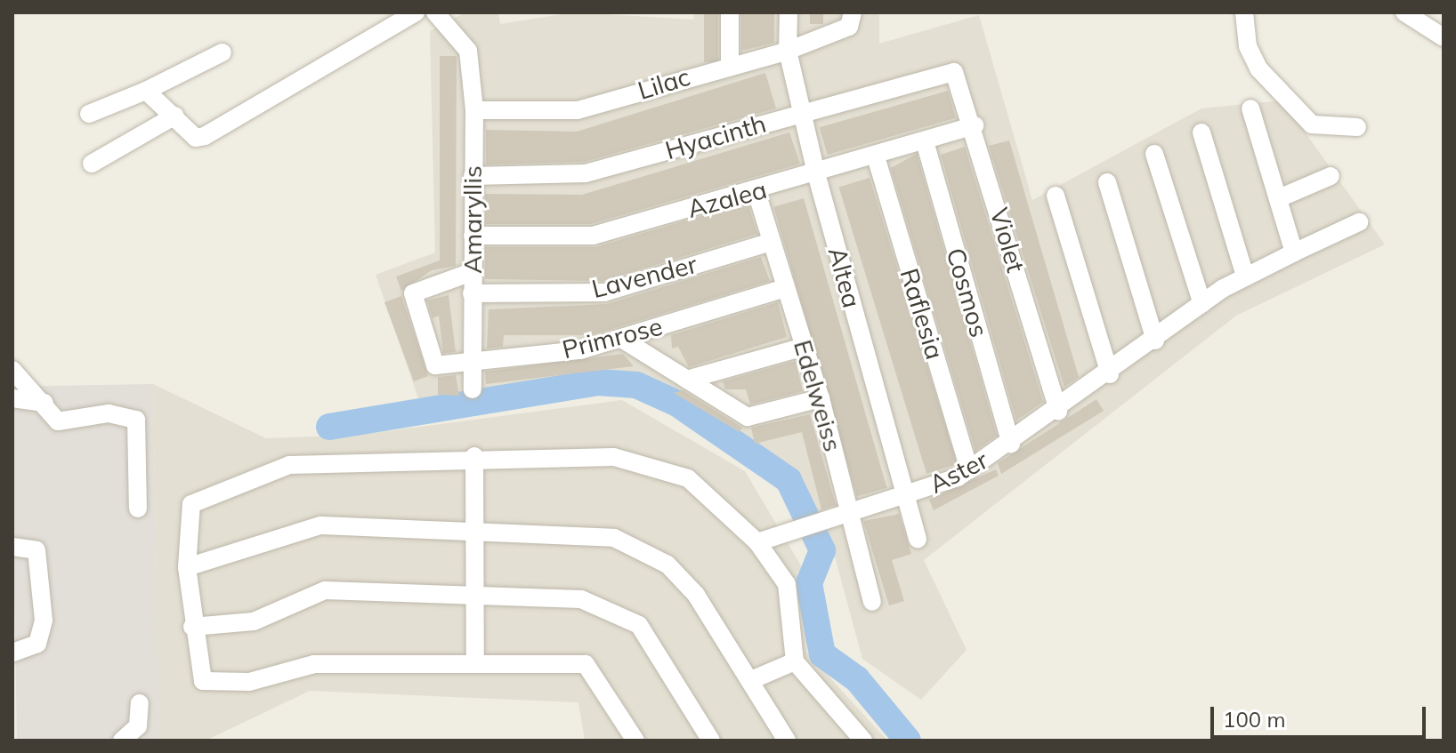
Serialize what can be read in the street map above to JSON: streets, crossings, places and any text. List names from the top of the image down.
{
  "streets": {
    "street": [
      "Lilac",
      "Hyacinth",
      "Azalea",
      "Amaryllis",
      "Violet",
      "Lavender",
      "Altea",
      "Cosmos",
      "Raflesia",
      "Primrose",
      "Edelweiss",
      "Aster"
    ]
  },
  "crossings": [
    ["Lilac", "Amaryllis"],
    ["Lilac", "Altea"],
    ["Hyacinth", "Amaryllis"],
    ["Hyacinth", "Violet"],
    ["Hyacinth", "Altea"],
    ["Azalea", "Amaryllis"],
    ["Azalea", "Violet"],
    ["Azalea", "Altea"],
    ["Azalea", "Cosmos"],
    ["Azalea", "Raflesia"],
    ["Azalea", "Edelweiss"],
    ["Amaryllis", "Lavender"],
    ["Amaryllis", "Primrose"],
    ["Violet", "Aster"],
    ["Lavender", "Edelweiss"],
    ["Altea", "Aster"],
    ["Cosmos", "Aster"],
    ["Raflesia", "Aster"],
    ["Primrose", "Edelweiss"],
    ["Edelweiss", "Aster"]
  ],
  "scale_bar": "100 m"
}
